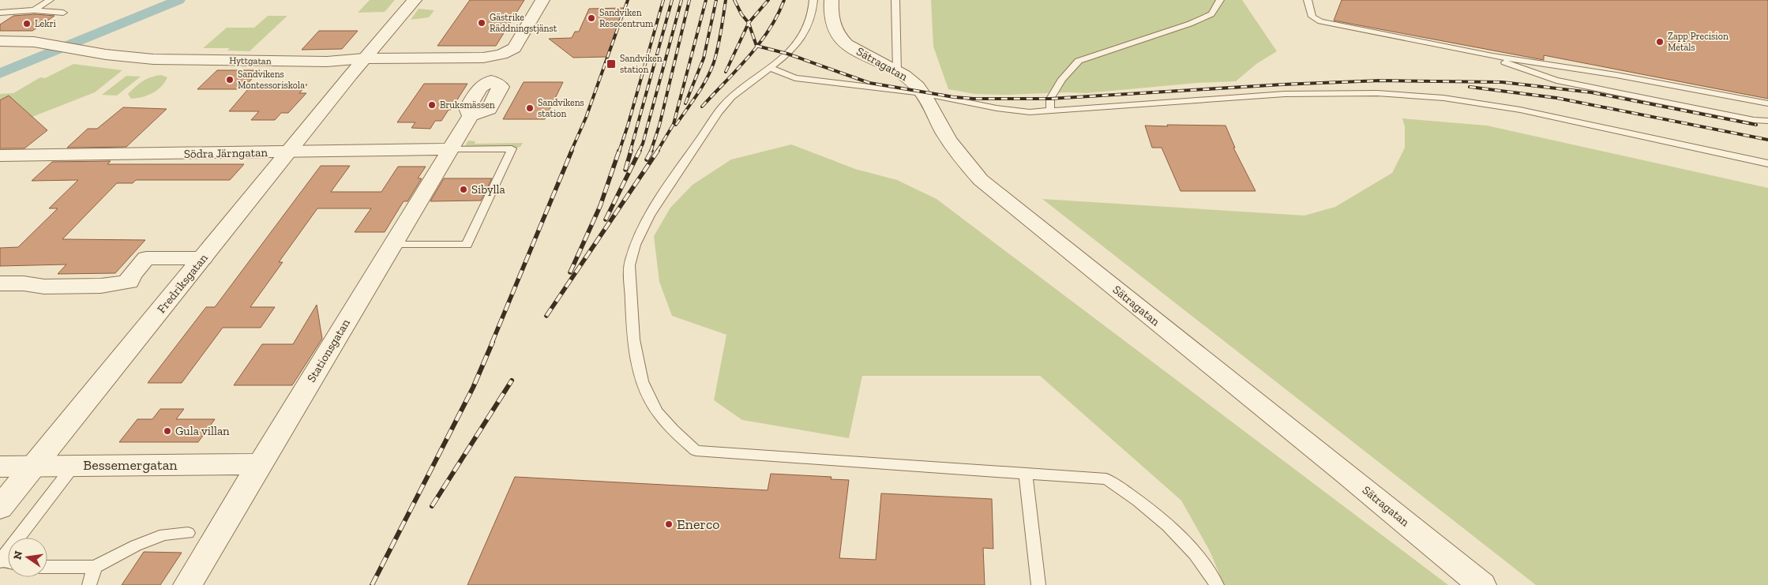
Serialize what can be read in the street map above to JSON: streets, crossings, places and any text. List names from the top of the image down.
{
  "streets": {
    "street": [
      "Hyttgatan",
      "Sätragatan",
      "Södra Järngatan",
      "Fredriksgatan",
      "Stationsgatan",
      "Bessemergatan"
    ]
  },
  "crossings": [
    ["Hyttgatan", "Fredriksgatan"],
    ["Södra Järngatan", "Fredriksgatan"],
    ["Södra Järngatan", "Stationsgatan"],
    ["Fredriksgatan", "Bessemergatan"],
    ["Stationsgatan", "Bessemergatan"]
  ],
  "places": {
    "other": [
      "Sandviken Resecentrum",
      "Gästrike Räddningstjänst",
      "Lekri",
      "Zapp Precision Metals",
      "Sandvikens Montessoriskola",
      "Bruksmässen",
      "Sandvikens station",
      "Sibylla",
      "Gula villan",
      "Enerco"
    ],
    "transit": ["Sandviken station"]
  },
  "north": "left"
}
